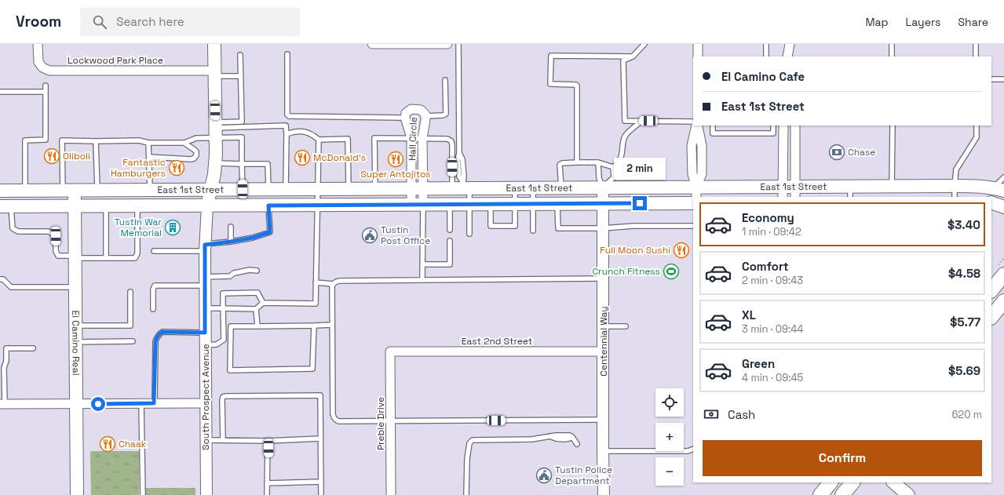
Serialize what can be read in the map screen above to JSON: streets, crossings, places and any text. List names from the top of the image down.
{
  "streets": {
    "main road": ["East 1st Street", "El Camino Real"],
    "street": [
      "Lockwood Park Place",
      "Hall Circle",
      "East 2nd Street",
      "Centennial Way",
      "South Prospect Avenue",
      "Preble Drive"
    ]
  },
  "crossings": [
    ["Hall Circle", "East 1st Street"],
    ["East 1st Street", "Centennial Way"],
    ["East 1st Street", "El Camino Real"],
    ["East 1st Street", "South Prospect Avenue"],
    ["East 2nd Street", "Centennial Way"],
    ["East 2nd Street", "Preble Drive"]
  ],
  "places": {
    "bank": ["Chase"],
    "restaurant": [
      "Oliboli",
      "McDonald's",
      "Super Antojitos",
      "Fantastic Hamburgers",
      "Full Moon Sushi",
      "Chaak"
    ],
    "building": ["Tustin War Memorial"],
    "public building": ["Tustin Post Office", "Tustin Police Department"],
    "sports": ["Crunch Fitness"]
  },
  "page": {
    "header": "Vroom",
    "search": "Search here",
    "nav": ["Map", "Layers", "Share"],
    "banner": ["El Camino Cafe", "East 1st Street"],
    "bubble": "2 min",
    "list": [
      {
        "name": "Economy",
        "note": "1 min · 09:42",
        "value": "$3.40"
      },
      {
        "name": "Comfort",
        "note": "2 min · 09:43",
        "value": "$4.58"
      },
      {
        "name": "XL",
        "note": "3 min · 09:44",
        "value": "$5.77"
      },
      {
        "name": "Green",
        "note": "4 min · 09:45",
        "value": "$5.69"
      }
    ],
    "map_buttons": ["+", "−"],
    "pay": ["Cash", "620 m"],
    "buttons": "Confirm"
  }
}
